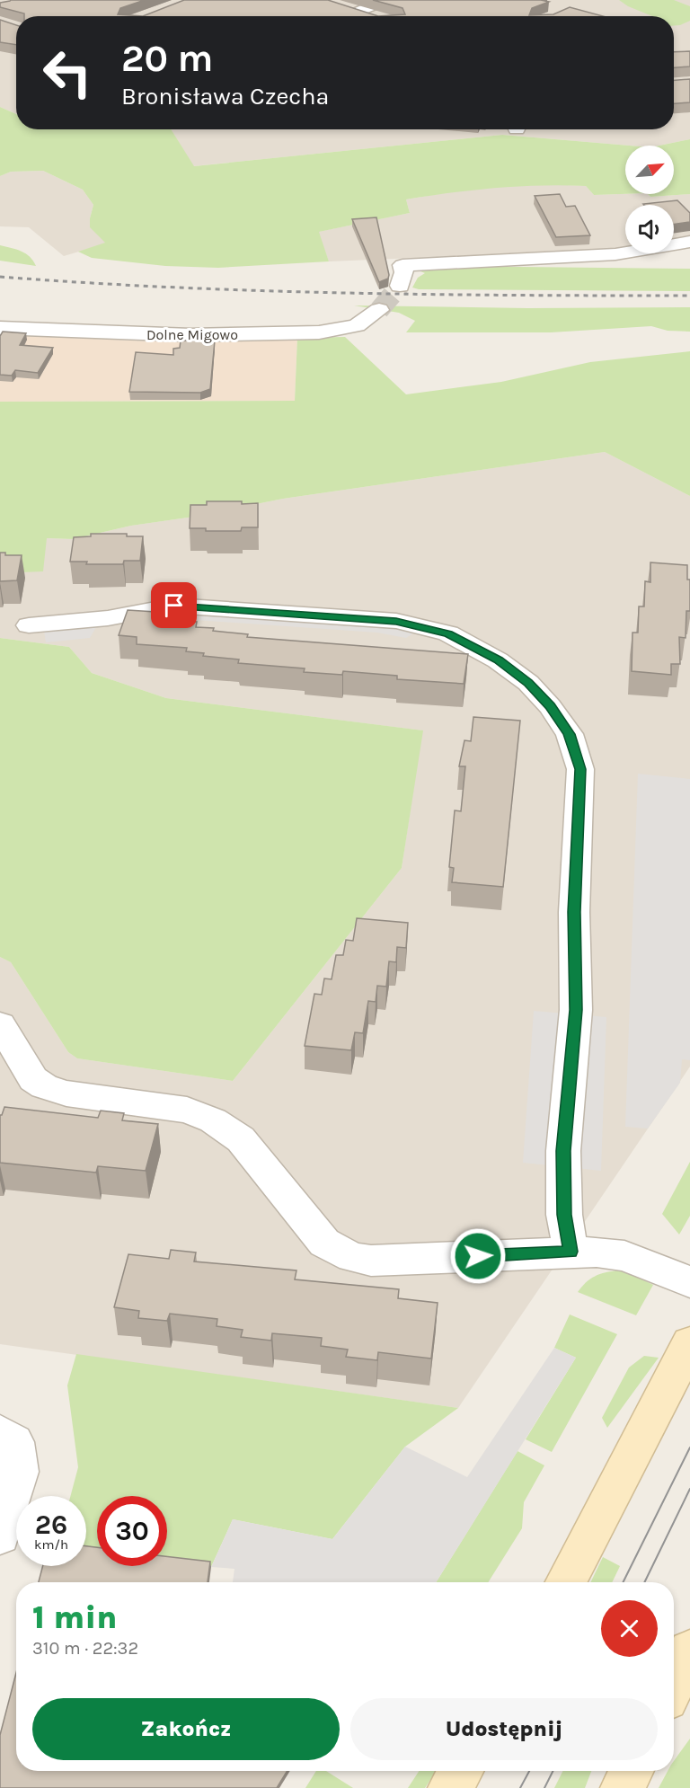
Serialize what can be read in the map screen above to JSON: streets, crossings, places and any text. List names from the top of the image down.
{
  "streets": {
    "street": ["Dolne Migowo"]
  },
  "north": "top right",
  "page": {
    "turn": ["20 m", "Bronisława Czecha"],
    "speed": "26 km/h",
    "limit": "30",
    "heading": ["1 min", "310 m · 22:32"],
    "buttons": ["Zakończ", "Udostępnij"]
  }
}
